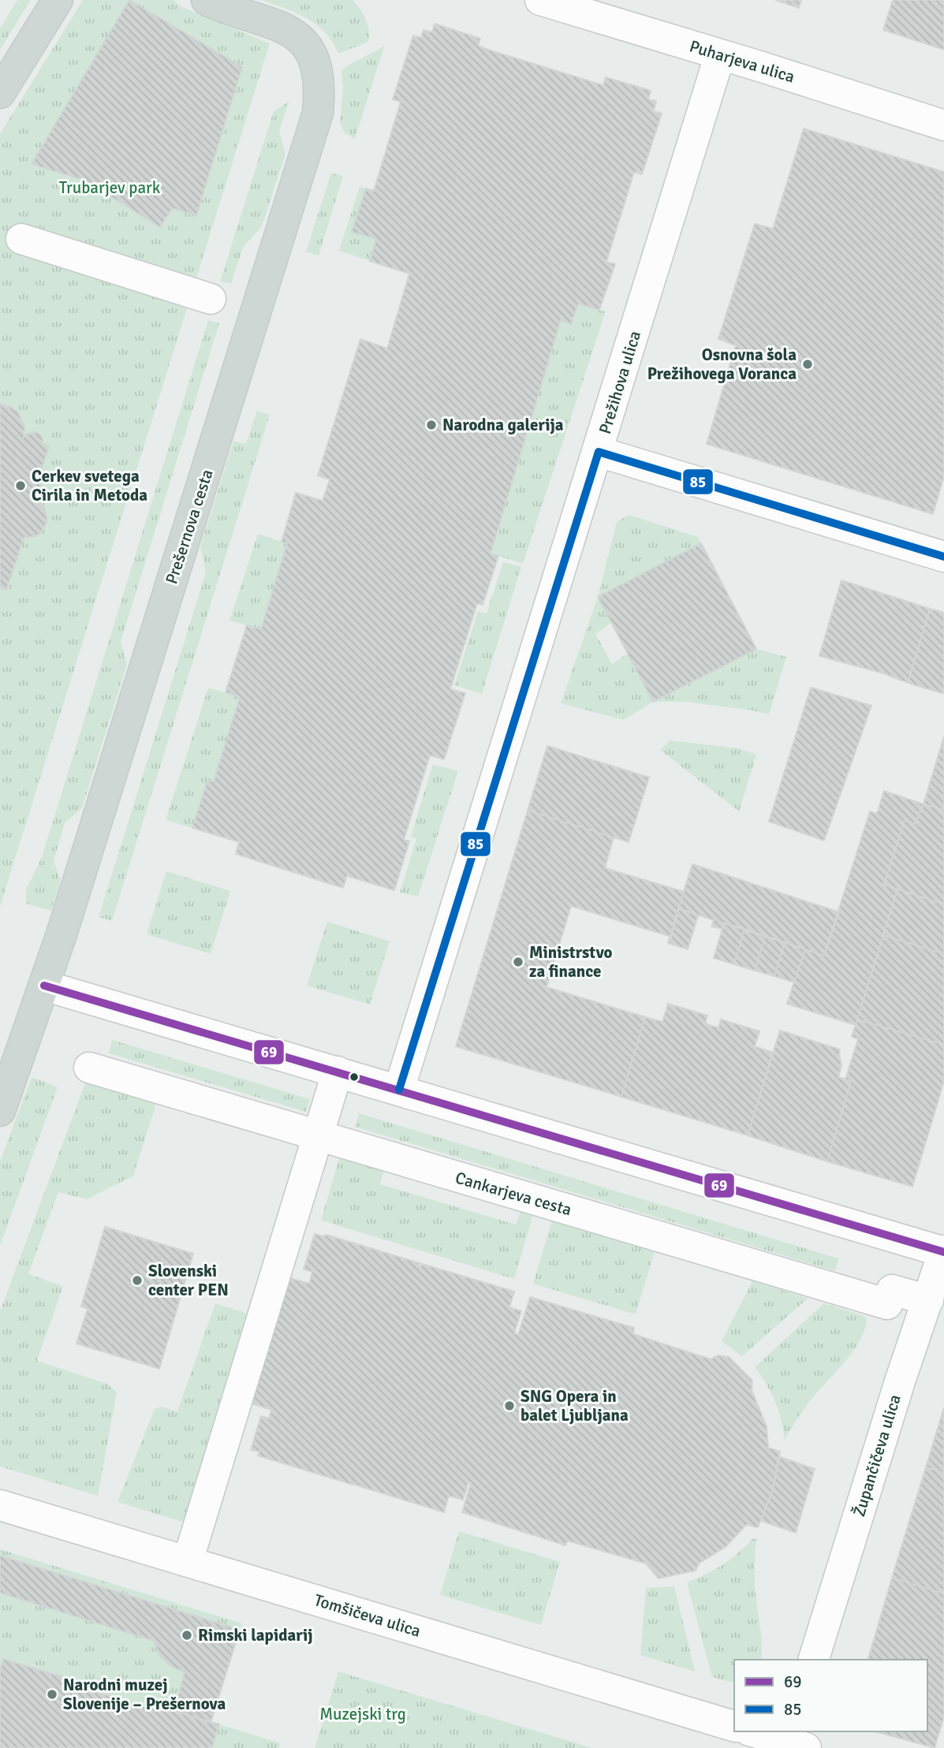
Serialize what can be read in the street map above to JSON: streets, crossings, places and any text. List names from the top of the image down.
{
  "streets": {
    "main road": ["Prešernova cesta"],
    "street": [
      "Puharjeva ulica",
      "Prežihova ulica",
      "Cankarjeva cesta",
      "Župančičeva ulica",
      "Tomšičeva ulica"
    ]
  },
  "crossings": [
    ["Puharjeva ulica", "Prežihova ulica"],
    ["Cankarjeva cesta", "Župančičeva ulica"]
  ],
  "parks": ["Trubarjev park", "Muzejski trg"],
  "places": [
    "Osnovna šola Prežihovega Voranca",
    "Narodna galerija",
    "Cerkev svetega Cirila in Metoda",
    "Ministrstvo za finance",
    "Slovenski center PEN",
    "SNG Opera in balet Ljubljana",
    "Rimski lapidarij",
    "Narodni muzej Slovenije – Prešernova"
  ],
  "lines": ["transit line 85", "transit line 69"],
  "legend": ["69", "85"]
}
